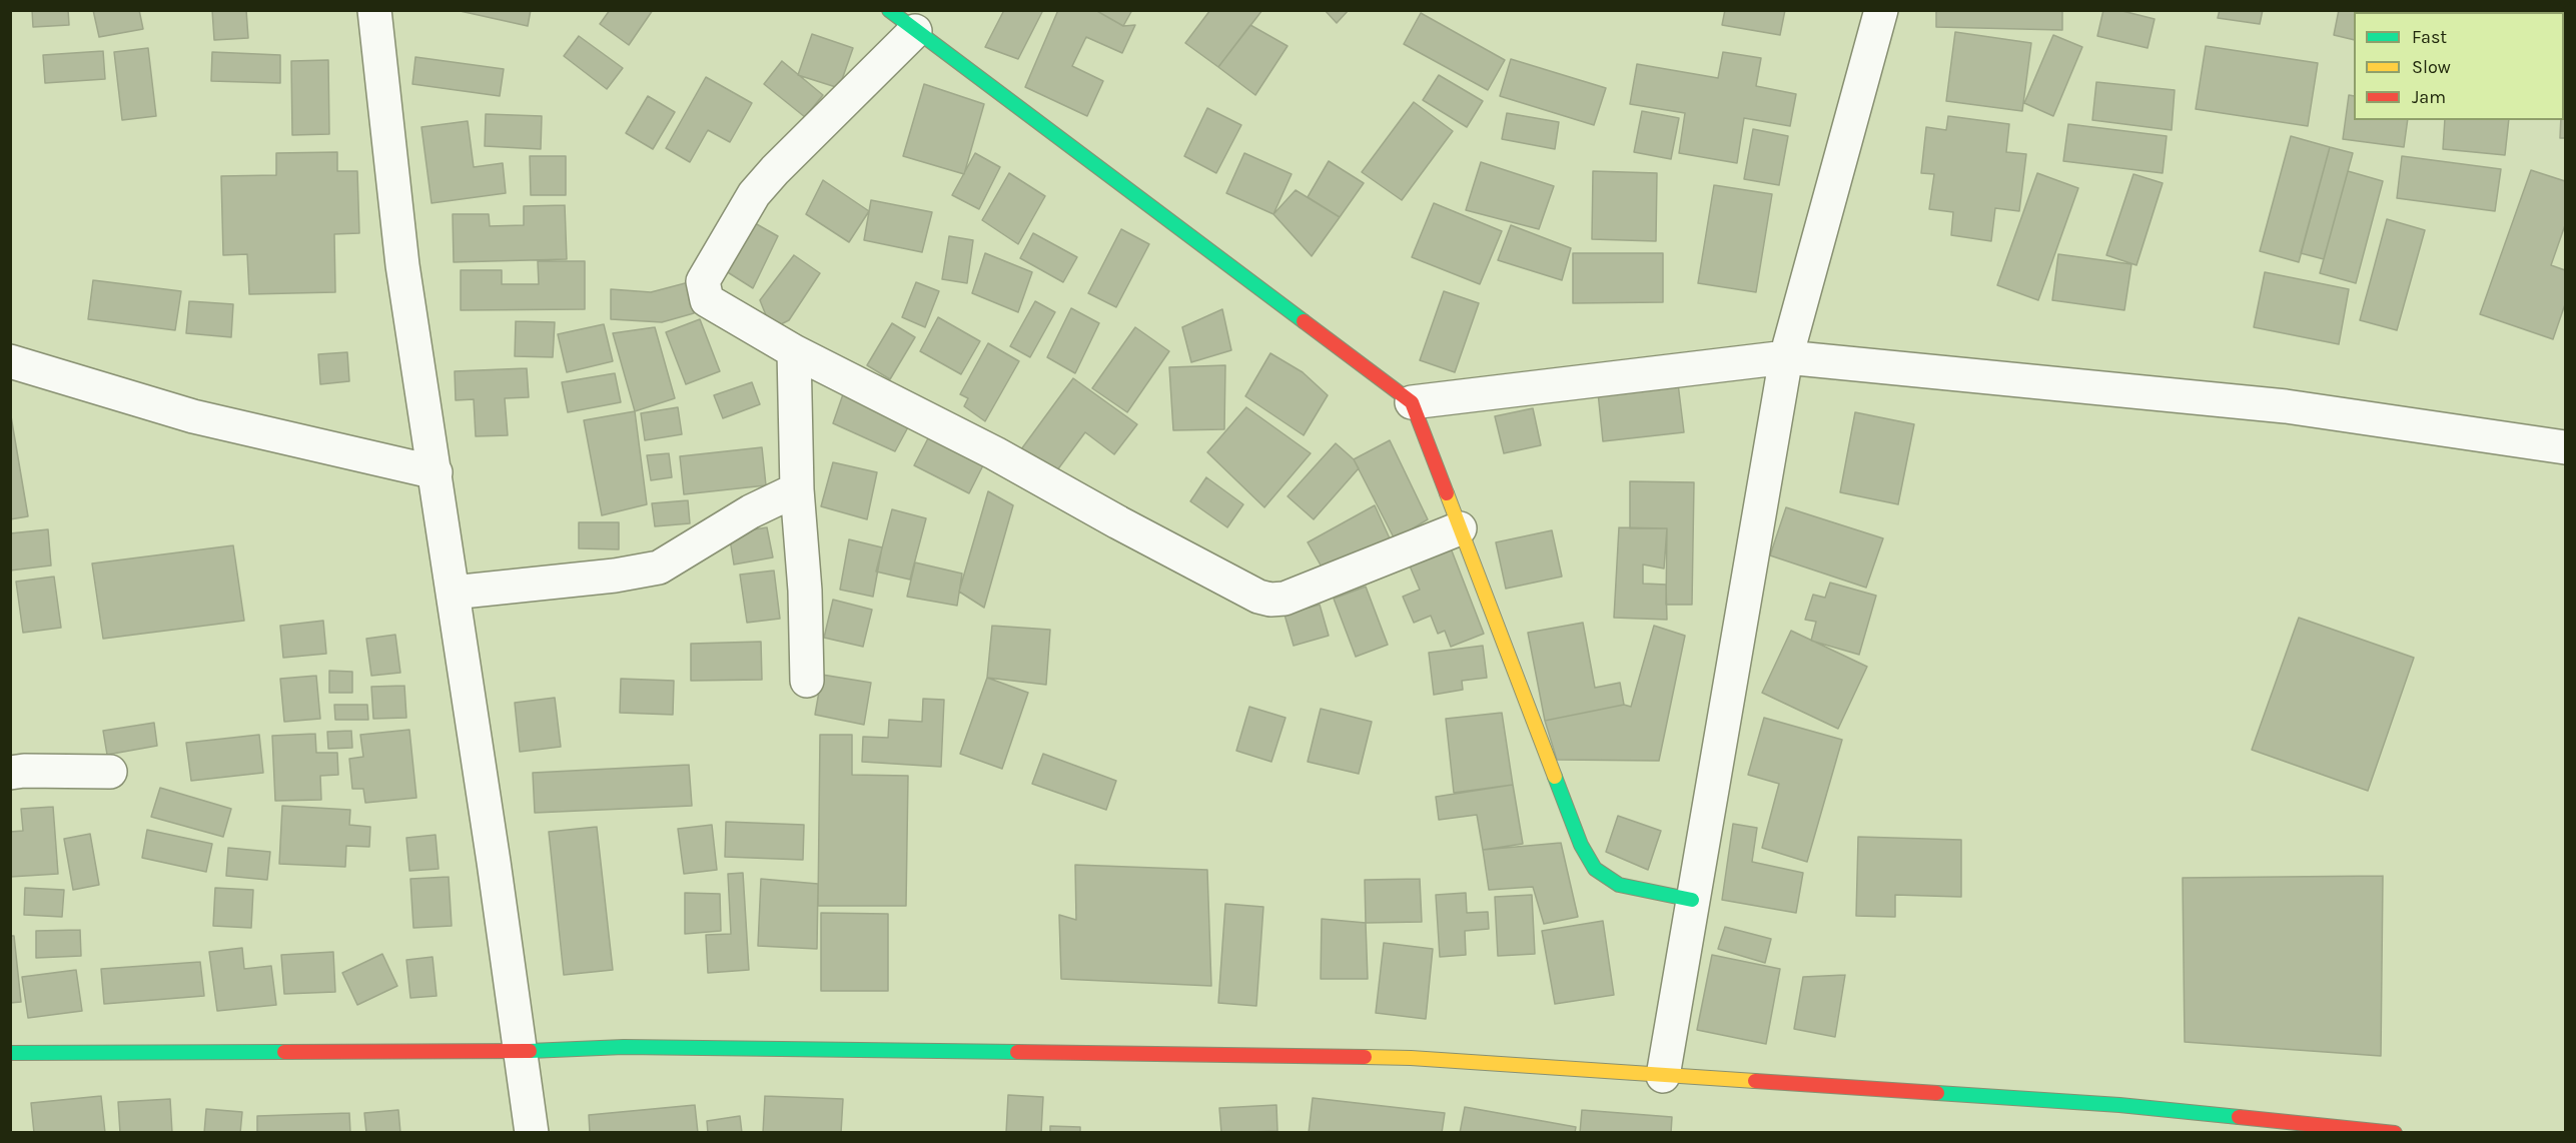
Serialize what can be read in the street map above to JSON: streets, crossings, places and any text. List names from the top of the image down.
{
  "legend": ["Fast", "Slow", "Jam"]
}
